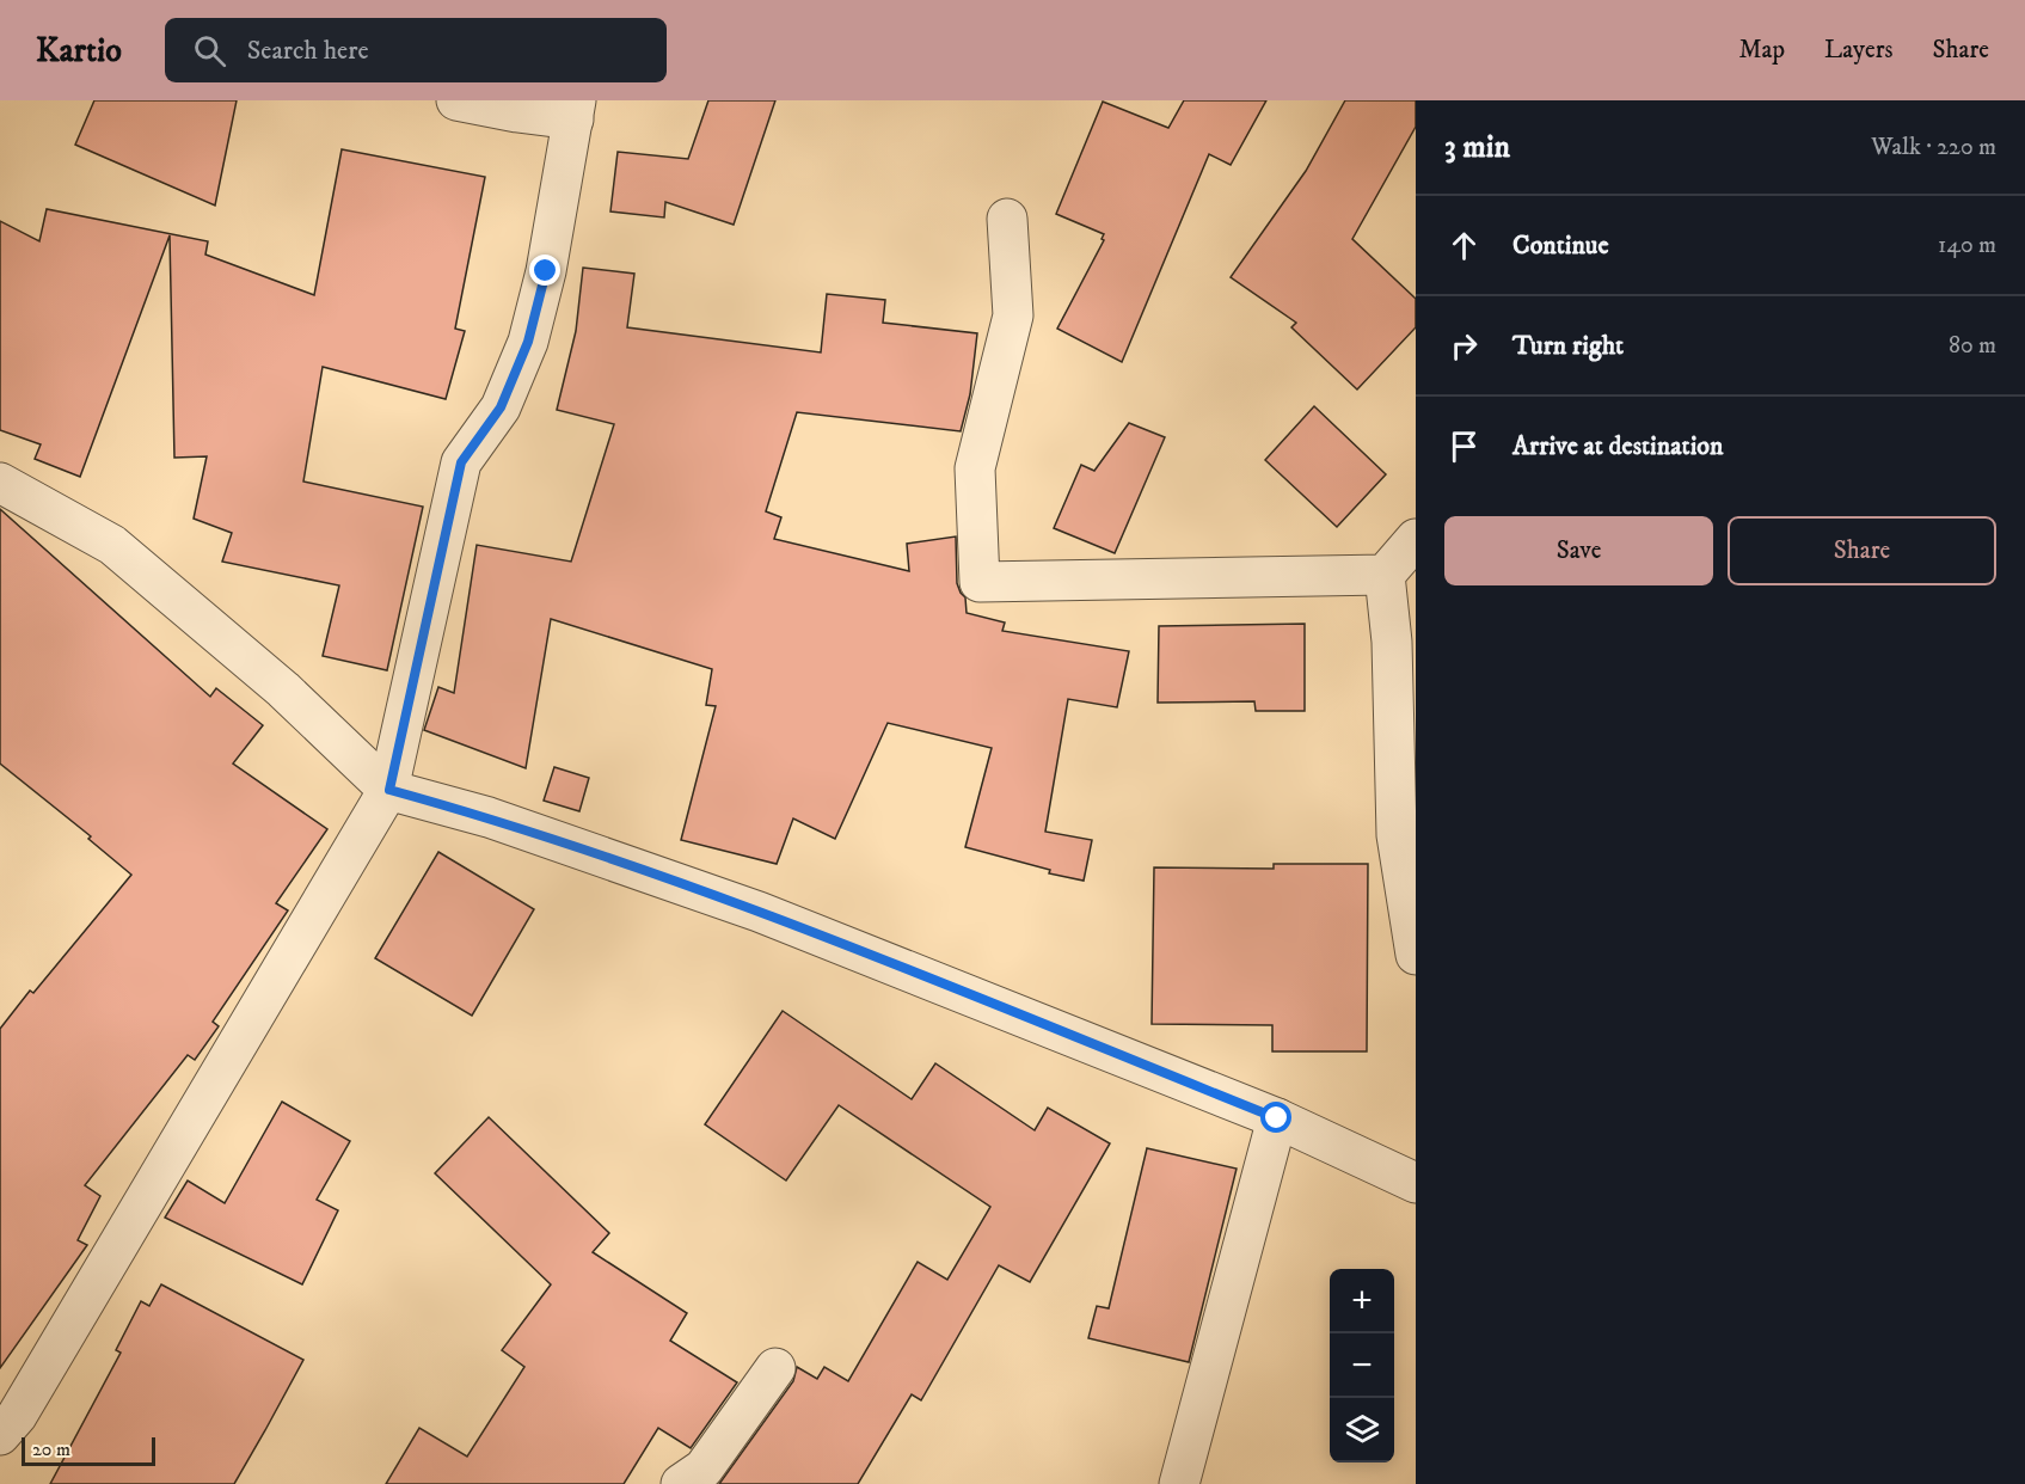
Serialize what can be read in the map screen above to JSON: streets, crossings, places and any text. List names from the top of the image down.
{
  "scale_bar": "20 m",
  "page": {
    "header": "Kartio",
    "search": "Search here",
    "nav": ["Map", "Layers", "Share"],
    "heading": ["3 min", "Walk · 220 m"],
    "list": [
      ["Continue", "140 m"],
      ["Turn right", "80 m"],
      "Arrive at destination"
    ],
    "buttons": ["Save", "Share"],
    "map_buttons": ["+", "−"],
    "scale": "20 m"
  }
}
